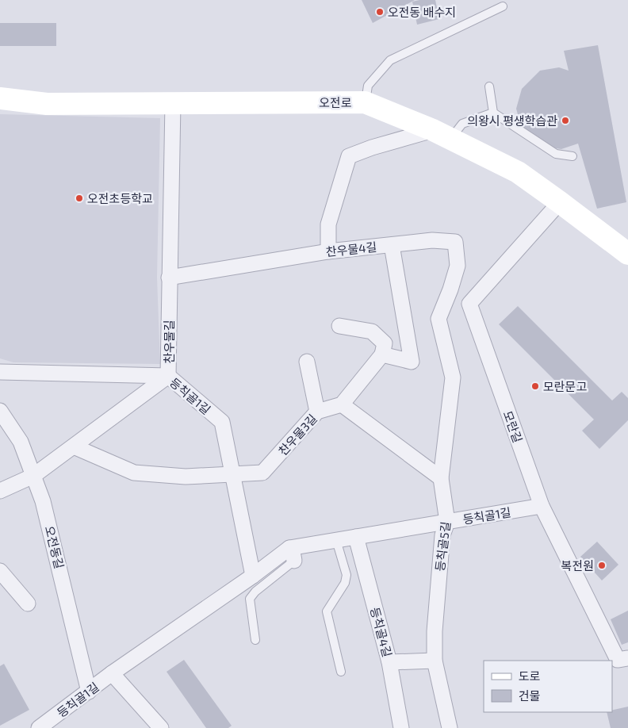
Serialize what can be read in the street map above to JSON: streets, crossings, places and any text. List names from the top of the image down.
{
  "streets": {
    "street": [
      "오전로",
      "찬우물4길",
      "찬우물길",
      "등칙골1길",
      "모란길",
      "찬우물3길",
      "등칙골5길",
      "오전동길",
      "등칙골4길"
    ]
  },
  "crossings": [
    ["오전로", "찬우물길"],
    ["오전로", "모란길"],
    ["찬우물4길", "찬우물길"],
    ["찬우물4길", "등칙골5길"],
    ["찬우물길", "등칙골1길"],
    ["찬우물길", "찬우물3길"],
    ["찬우물길", "오전동길"],
    ["등칙골1길", "모란길"],
    ["등칙골1길", "찬우물3길"],
    ["등칙골1길", "등칙골5길"],
    ["등칙골1길", "오전동길"],
    ["등칙골1길", "등칙골4길"]
  ],
  "places": [
    "오전동 배수지",
    "의왕시 평생학습관",
    "오전초등학교",
    "모란문고",
    "복전원"
  ],
  "legend": ["도로", "건물"]
}
